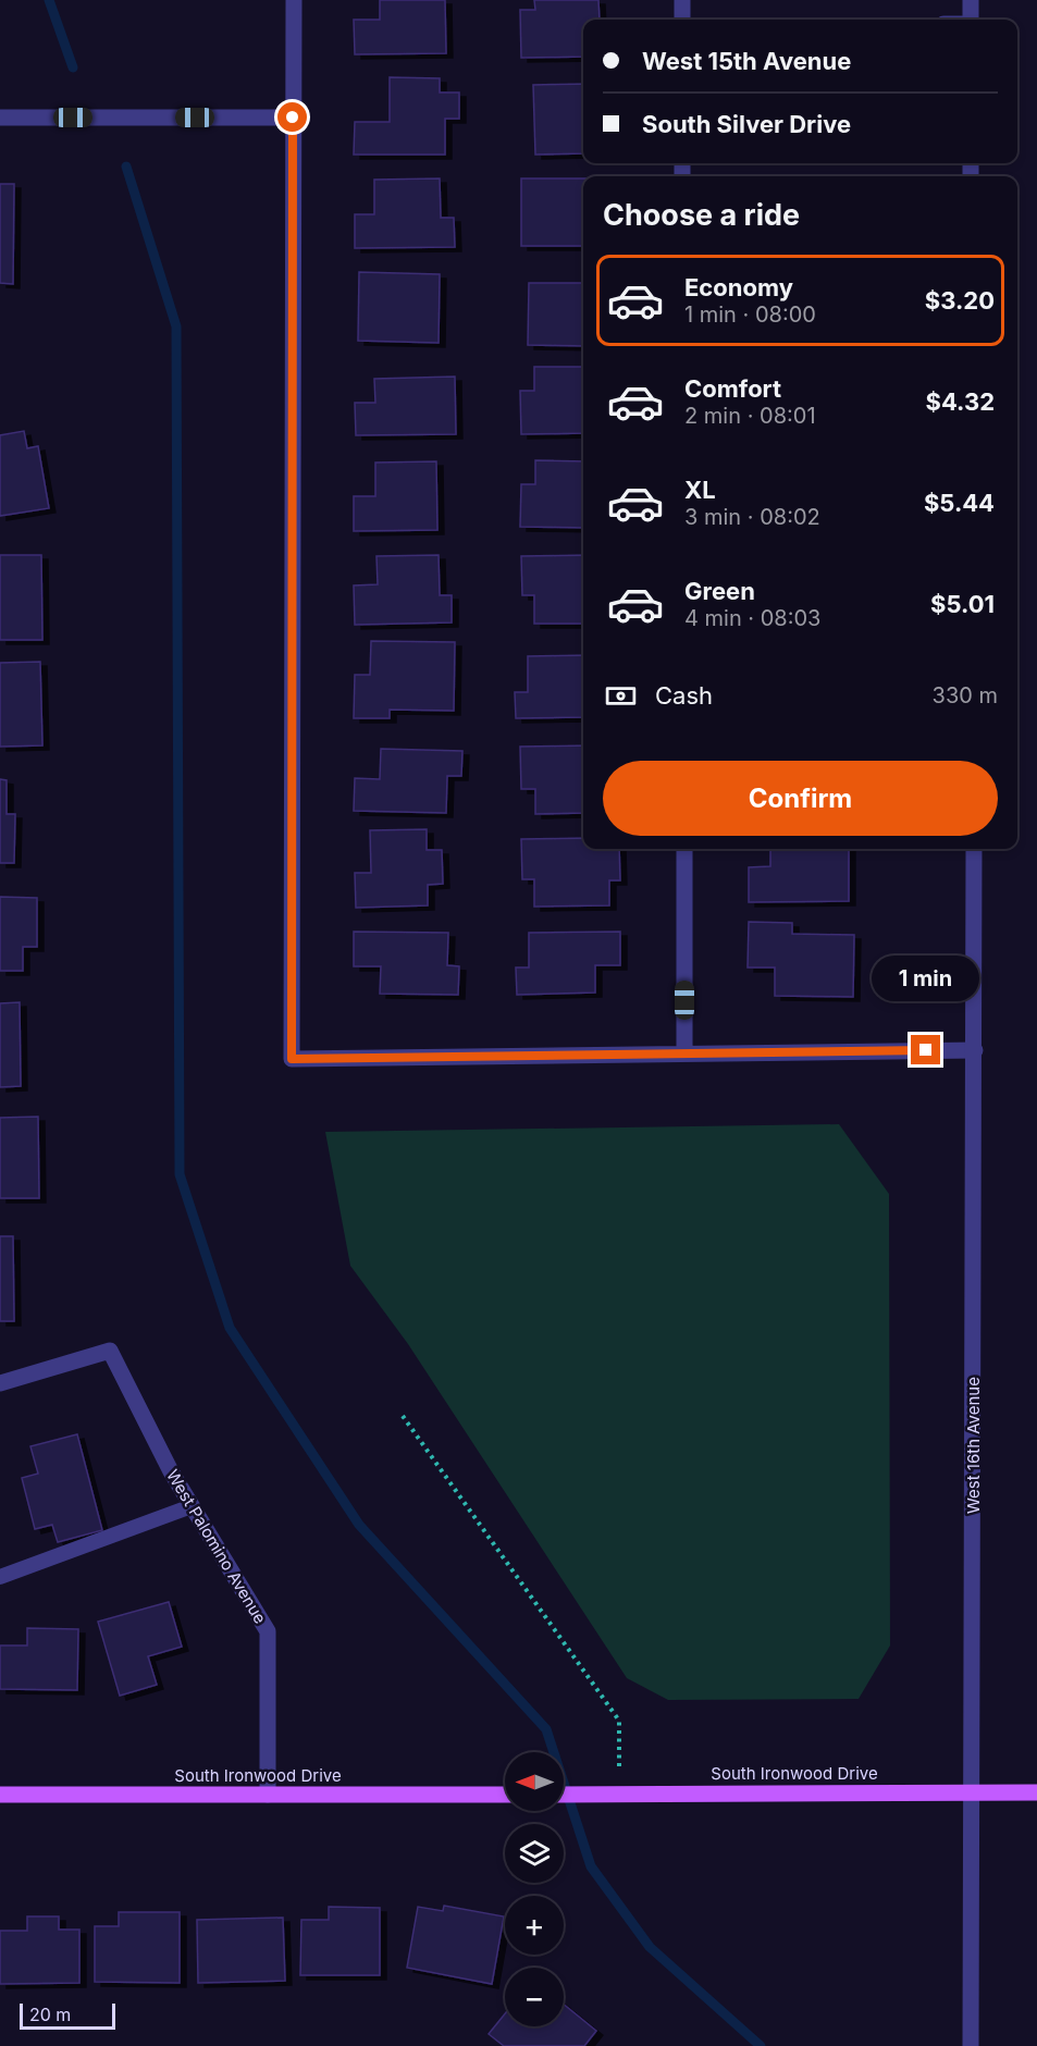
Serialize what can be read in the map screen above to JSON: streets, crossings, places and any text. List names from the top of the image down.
{
  "streets": {
    "main road": ["South Ironwood Drive"],
    "street": ["West 16th Avenue", "West Palomino Avenue"]
  },
  "crossings": [
    ["West 16th Avenue", "South Ironwood Drive"],
    ["West Palomino Avenue", "South Ironwood Drive"]
  ],
  "scale_bar": "20 m",
  "north": "left",
  "page": {
    "banner": ["West 15th Avenue", "South Silver Drive"],
    "heading": "Choose a ride",
    "list": [
      {
        "name": "Economy",
        "note": "1 min · 08:00",
        "value": "$3.20"
      },
      {
        "name": "Comfort",
        "note": "2 min · 08:01",
        "value": "$4.32"
      },
      {
        "name": "XL",
        "note": "3 min · 08:02",
        "value": "$5.44"
      },
      {
        "name": "Green",
        "note": "4 min · 08:03",
        "value": "$5.01"
      }
    ],
    "pay": ["Cash", "330 m"],
    "buttons": "Confirm",
    "bubble": "1 min",
    "map_buttons": ["+", "−"],
    "scale": "20 m"
  }
}
